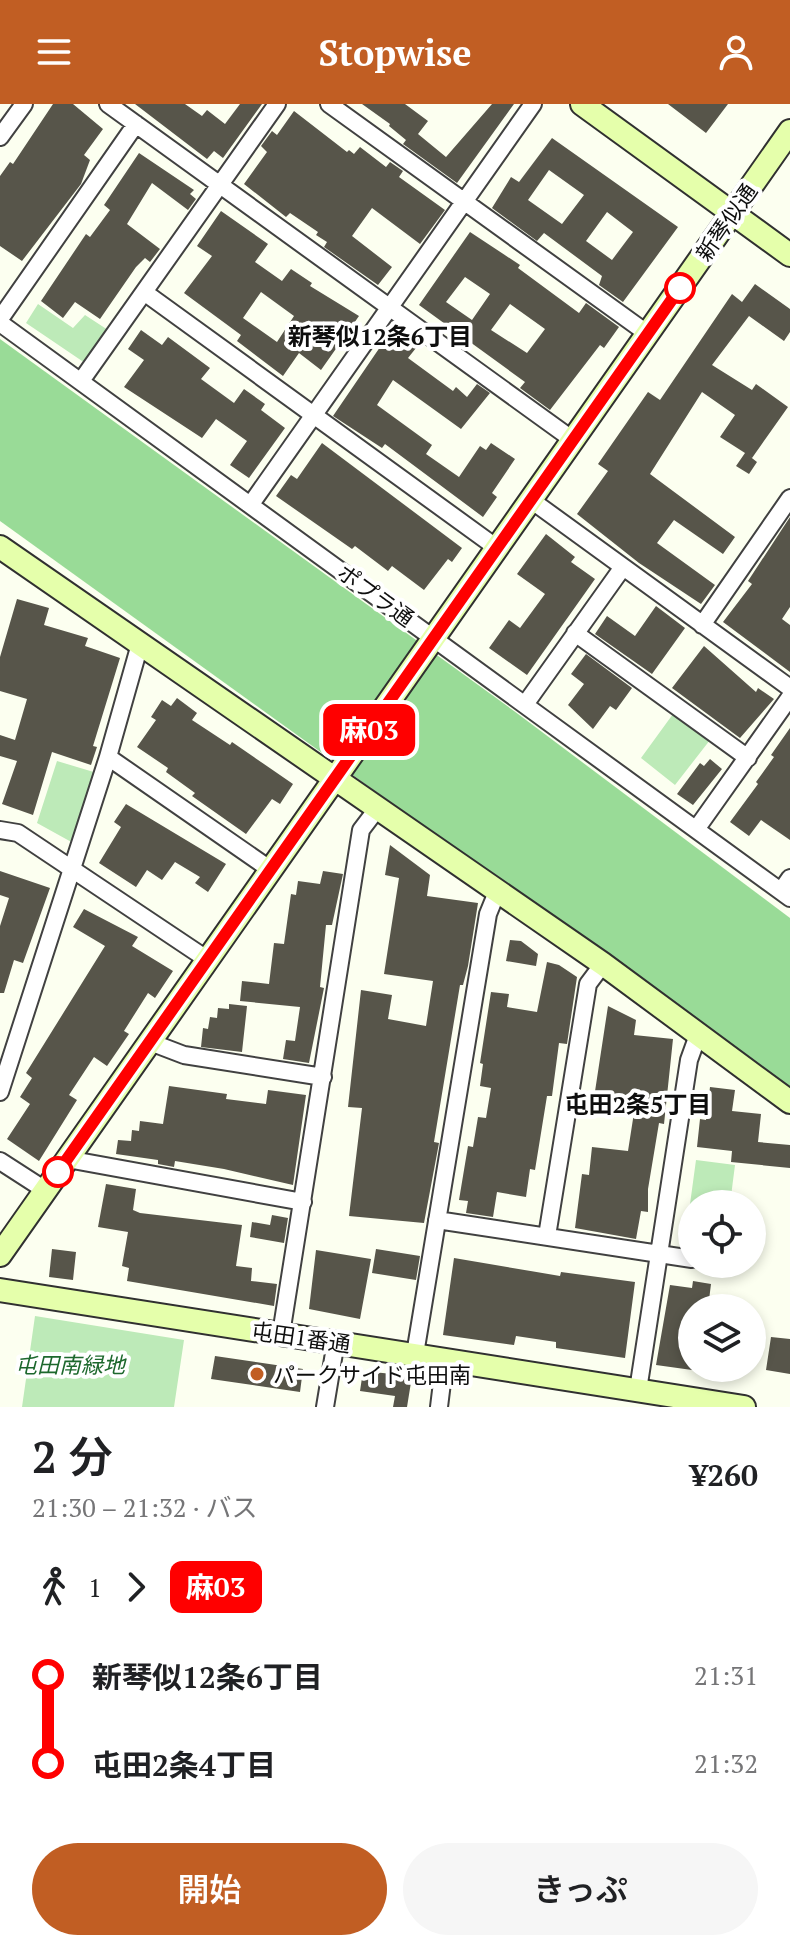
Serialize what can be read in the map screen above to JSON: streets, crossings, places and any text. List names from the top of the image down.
{
  "streets": {
    "street": ["新琴似通", "ポプラ通", "屯田1番通"]
  },
  "crossings": [
    ["新琴似通", "ポプラ通"]
  ],
  "districts": ["新琴似12条6丁目", "屯田2条5丁目"],
  "parks": ["屯田南緑地"],
  "places": ["パークサイド屯田南"],
  "lines": ["bus line 麻03"],
  "page": {
    "header": "Stopwise",
    "on_map": "麻03",
    "heading": ["2 分", "21:30 – 21:32 · バス", "¥260"],
    "legs": ["1", "麻03"],
    "list": [
      {
        "name": "新琴似12条6丁目",
        "value": "21:31"
      },
      {
        "name": "屯田2条4丁目",
        "value": "21:32"
      }
    ],
    "buttons": ["開始", "きっぷ"]
  }
}
